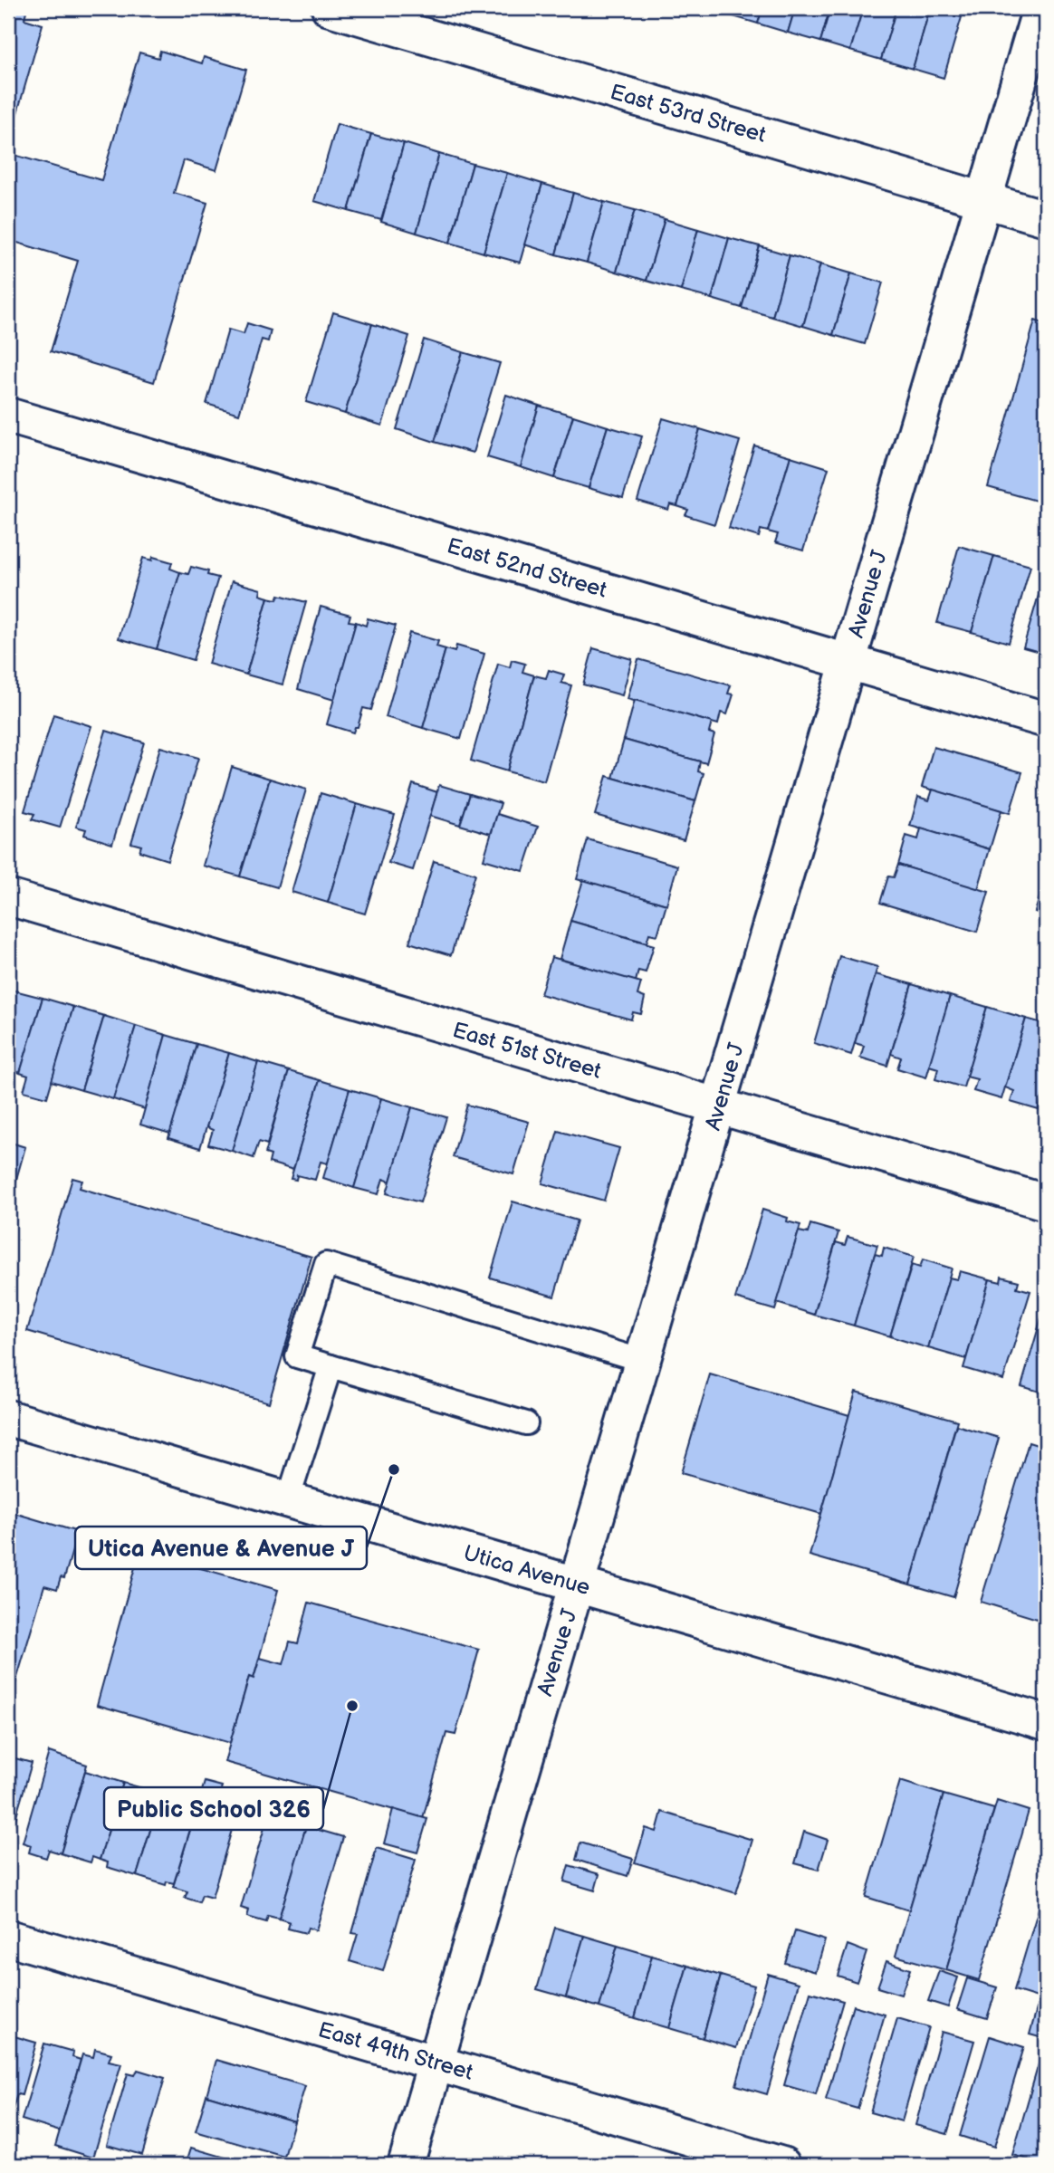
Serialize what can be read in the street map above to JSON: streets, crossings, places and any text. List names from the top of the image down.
{
  "streets": {
    "street": [
      "East 53rd Street",
      "East 52nd Street",
      "Avenue J",
      "East 51st Street",
      "Utica Avenue",
      "East 49th Street"
    ]
  },
  "crossings": [
    ["East 53rd Street", "Avenue J"],
    ["East 52nd Street", "Avenue J"],
    ["Avenue J", "East 51st Street"],
    ["Avenue J", "Utica Avenue"],
    ["Avenue J", "East 49th Street"]
  ],
  "places": ["Utica Avenue & Avenue J", "Public School 326"]
}
